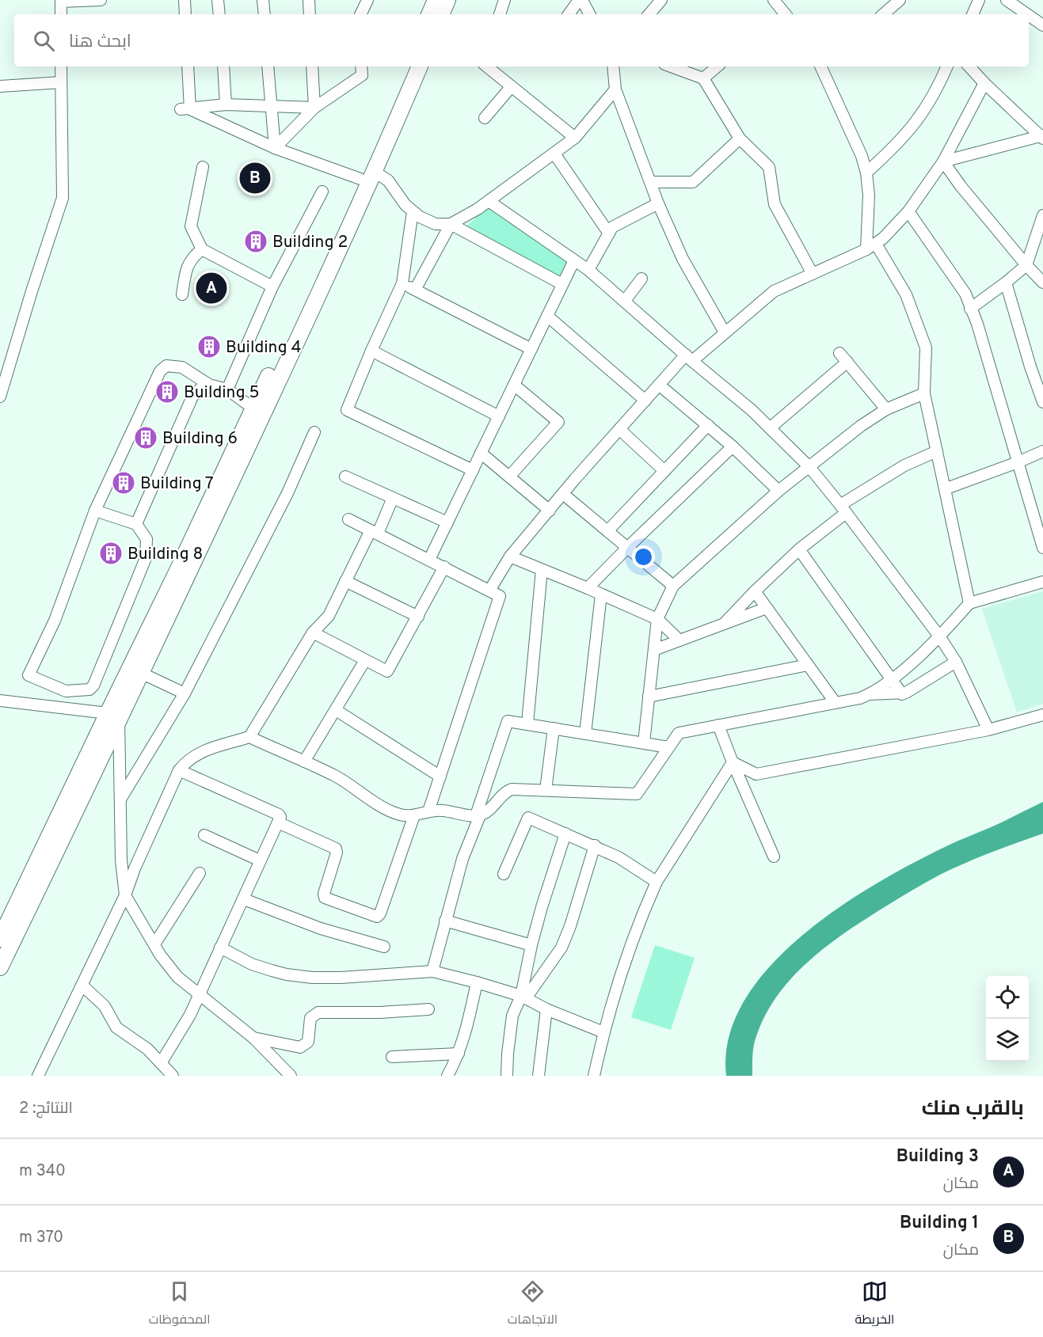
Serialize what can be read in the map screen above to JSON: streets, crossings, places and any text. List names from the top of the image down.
{
  "places": {
    "building": [
      "Building 2",
      "Building 4",
      "Building 5",
      "Building 6",
      "Building 7",
      "Building 8"
    ]
  },
  "page": {
    "search": "ابحث هنا",
    "pins": ["B", "A"],
    "heading": ["بالقرب منك", "النتائج: 2"],
    "list": [
      {
        "mark": "A",
        "name": "Building 3",
        "note": "مكان",
        "value": "340 m"
      },
      {
        "mark": "B",
        "name": "Building 1",
        "note": "مكان",
        "value": "370 m"
      }
    ],
    "nav": ["الخريطة", "الاتجاهات", "المحفوظات"]
  }
}
